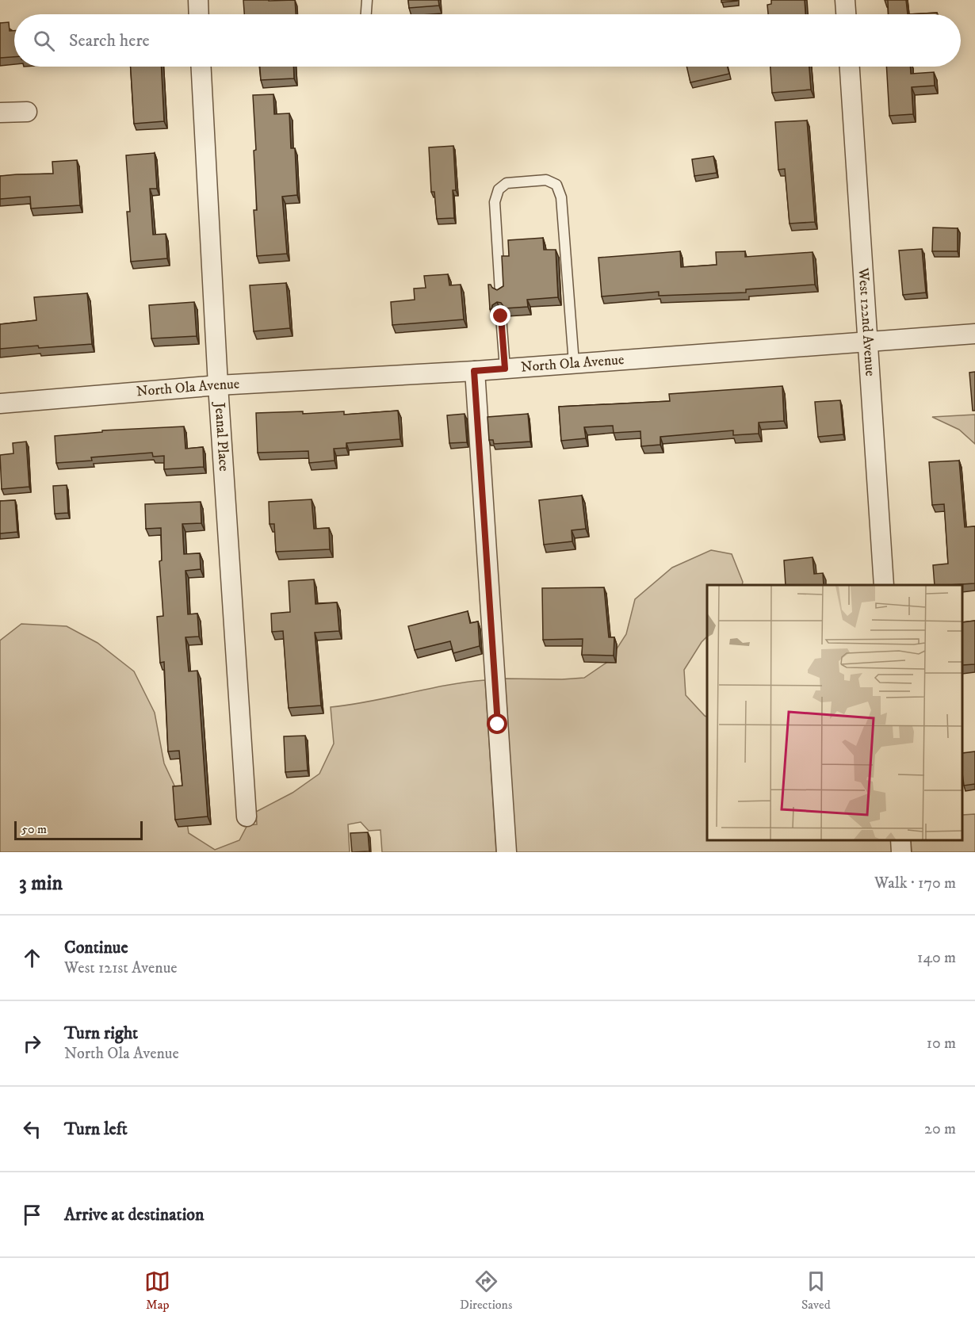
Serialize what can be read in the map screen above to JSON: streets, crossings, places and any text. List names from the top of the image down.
{
  "streets": {
    "street": ["West 122nd Avenue", "North Ola Avenue", "Jeanal Place"]
  },
  "crossings": [
    ["West 122nd Avenue", "North Ola Avenue"],
    ["North Ola Avenue", "Jeanal Place"]
  ],
  "scale_bar": "50 m",
  "page": {
    "search": "Search here",
    "scale": "50 m",
    "heading": ["3 min", "Walk · 170 m"],
    "list": [
      ["Continue", "West 121st Avenue", "140 m"],
      ["Turn right", "North Ola Avenue", "10 m"],
      ["Turn left", "20 m"],
      "Arrive at destination"
    ],
    "nav": ["Map", "Directions", "Saved"]
  }
}
